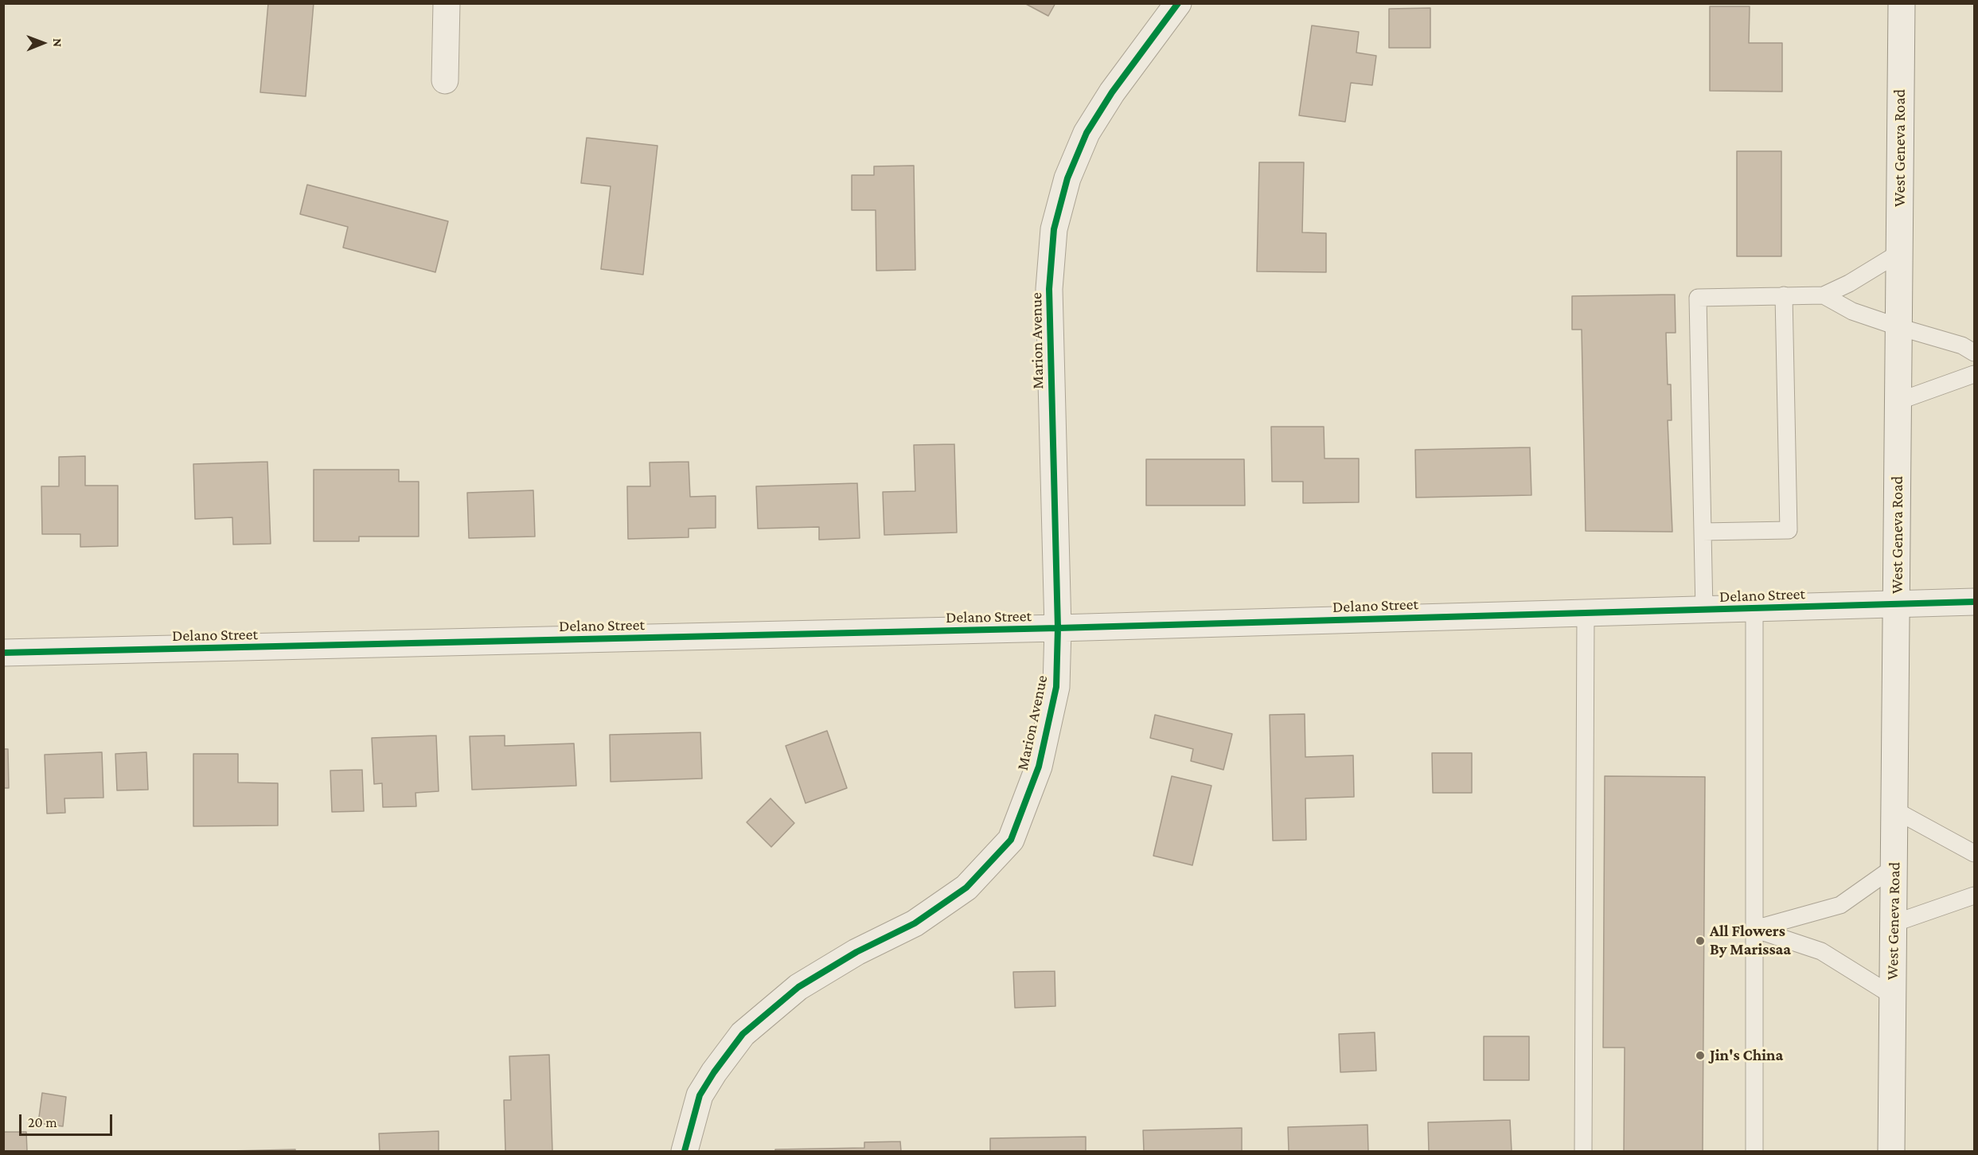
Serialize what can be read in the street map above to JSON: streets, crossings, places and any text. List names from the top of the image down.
{
  "streets": {
    "street": ["West Geneva Road", "Marion Avenue", "Delano Street"]
  },
  "crossings": [
    ["West Geneva Road", "Delano Street"],
    ["Marion Avenue", "Delano Street"]
  ],
  "places": ["All Flowers By Marissaa", "Jin's China"],
  "scale_bar": "20 m",
  "north": "right"
}
